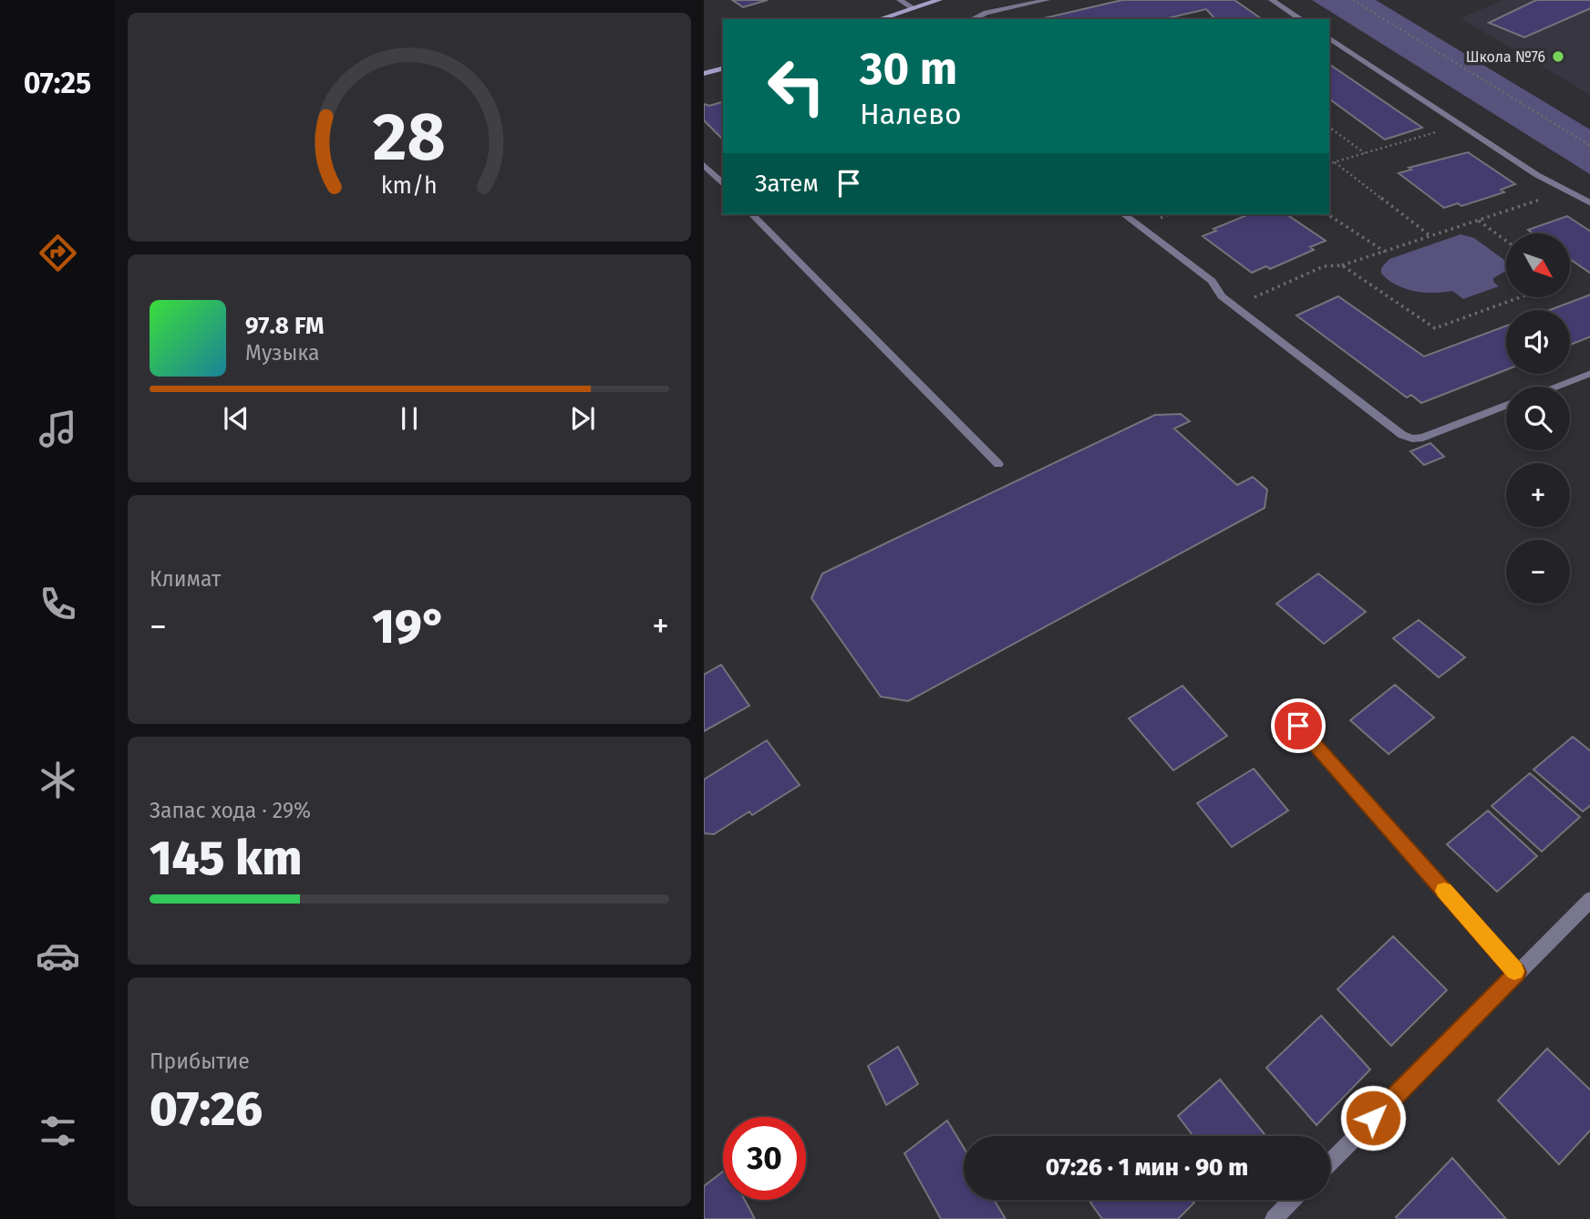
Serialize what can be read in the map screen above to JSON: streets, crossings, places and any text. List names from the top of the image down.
{
  "places": ["Школа №76"],
  "north": "bottom right",
  "page": {
    "tabs": "07:25",
    "turn": ["30 m", "Налево"],
    "then": "Затем",
    "map_buttons": ["+", "−"],
    "song": ["97.8 FM", "Музыка"],
    "tile": [
      "Климат",
      ["Запас хода · 29%", "145 km"],
      ["Прибытие", "07:26"]
    ],
    "heat": ["−", "19°", "+"],
    "limit": "30",
    "trip": "07:26 · 1 мин · 90 m",
    "gauge": ["28", "km/h"]
  }
}
